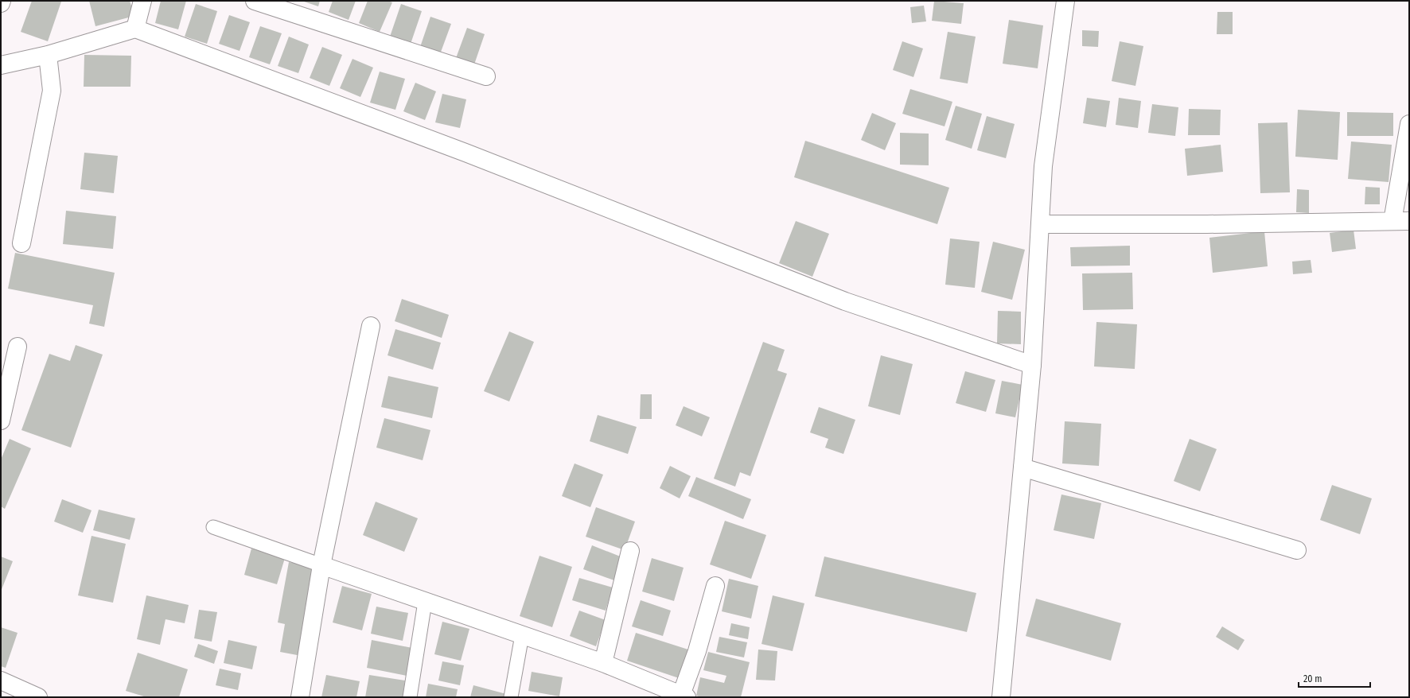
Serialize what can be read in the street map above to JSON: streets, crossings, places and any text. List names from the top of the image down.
{
  "scale_bar": "20 m"
}
